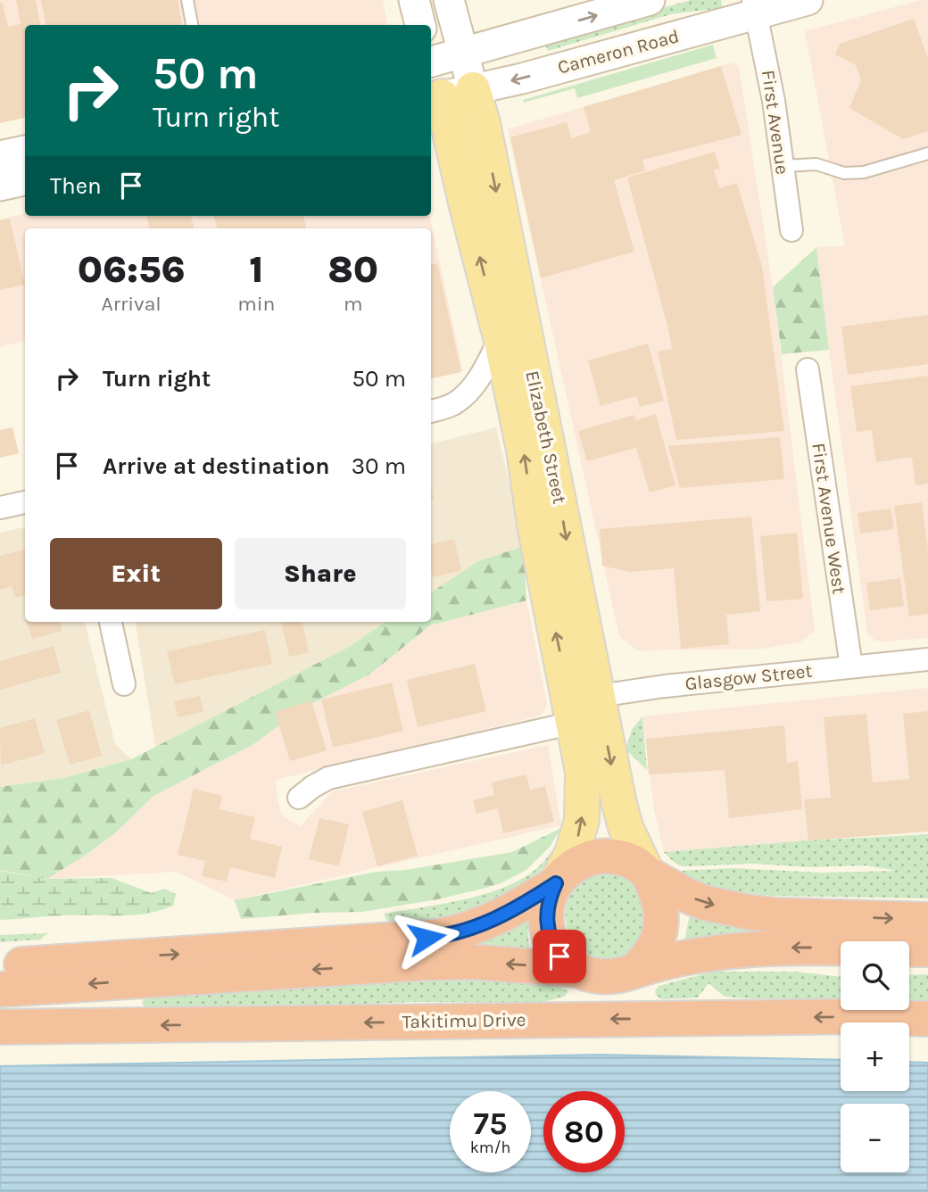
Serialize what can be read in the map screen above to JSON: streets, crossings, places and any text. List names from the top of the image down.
{
  "streets": {
    "highway": ["Takitimu Drive"],
    "main road": ["Cameron Road", "Elizabeth Street"],
    "street": ["First Avenue", "First Avenue West", "Glasgow Street"]
  },
  "crossings": [
    ["Cameron Road", "First Avenue"],
    ["Cameron Road", "Elizabeth Street"],
    ["Elizabeth Street", "Glasgow Street"],
    ["First Avenue West", "Glasgow Street"]
  ],
  "page": {
    "turn": ["50 m", "Turn right"],
    "then": "Then",
    "eta": [
      "06:56",
      "Arrival",
      "1",
      "min",
      "80",
      "m"
    ],
    "list": [
      {
        "name": "Turn right",
        "value": "50 m"
      },
      {
        "name": "Arrive at destination",
        "value": "30 m"
      }
    ],
    "buttons": ["Exit", "Share"],
    "map_buttons": ["+", "−"],
    "speed": "75 km/h",
    "limit": "80"
  }
}
